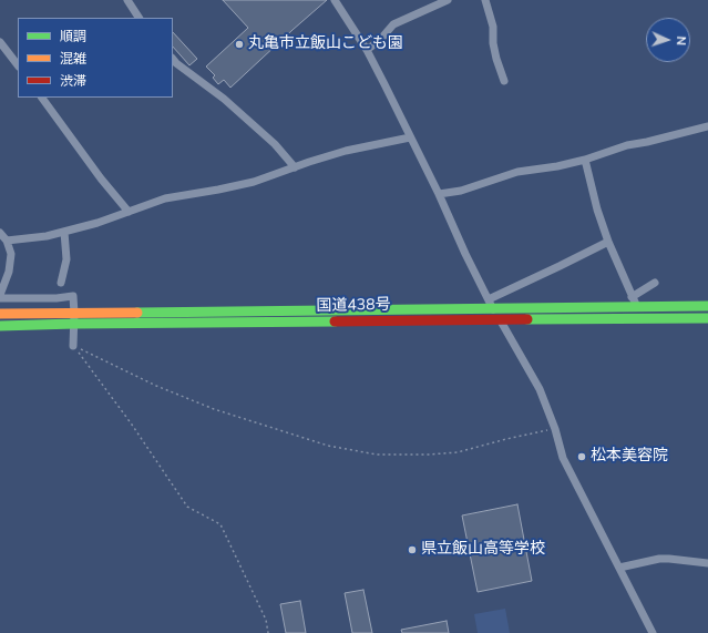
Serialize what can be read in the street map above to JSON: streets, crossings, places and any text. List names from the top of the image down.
{
  "streets": {
    "highway": ["国道438号"]
  },
  "places": ["丸亀市立飯山こども園", "松本美容院", "県立飯山高等学校"],
  "legend": ["順調", "混雑", "渋滞"],
  "north": "right"
}
